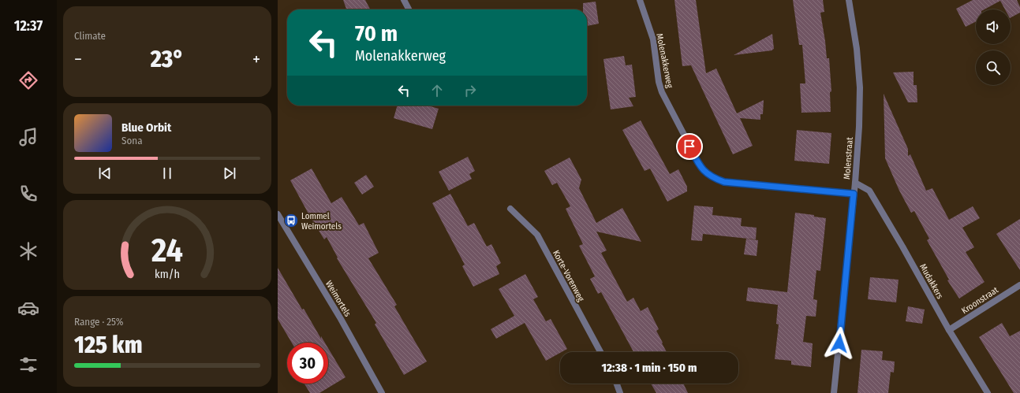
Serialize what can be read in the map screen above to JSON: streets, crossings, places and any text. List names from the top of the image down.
{
  "streets": {
    "street": [
      "Molenakkerweg",
      "Molenstraat",
      "Korte-Vorenweg",
      "Mudakkers",
      "Weimortels",
      "Kroonstraat"
    ]
  },
  "crossings": [
    ["Molenakkerweg", "Molenstraat"],
    ["Molenstraat", "Mudakkers"],
    ["Mudakkers", "Kroonstraat"]
  ],
  "places": {
    "bus stop": ["Lommel Weimortels"]
  },
  "page": {
    "tabs": "12:37",
    "tile": [
      "Climate",
      ["Range · 25%", "125 km"]
    ],
    "turn": ["70 m", "Molenakkerweg"],
    "heat": ["−", "23°", "+"],
    "song": ["Blue Orbit", "Sona"],
    "limit": "30",
    "trip": "12:38 · 1 min · 150 m",
    "gauge": ["24", "km/h"]
  }
}
